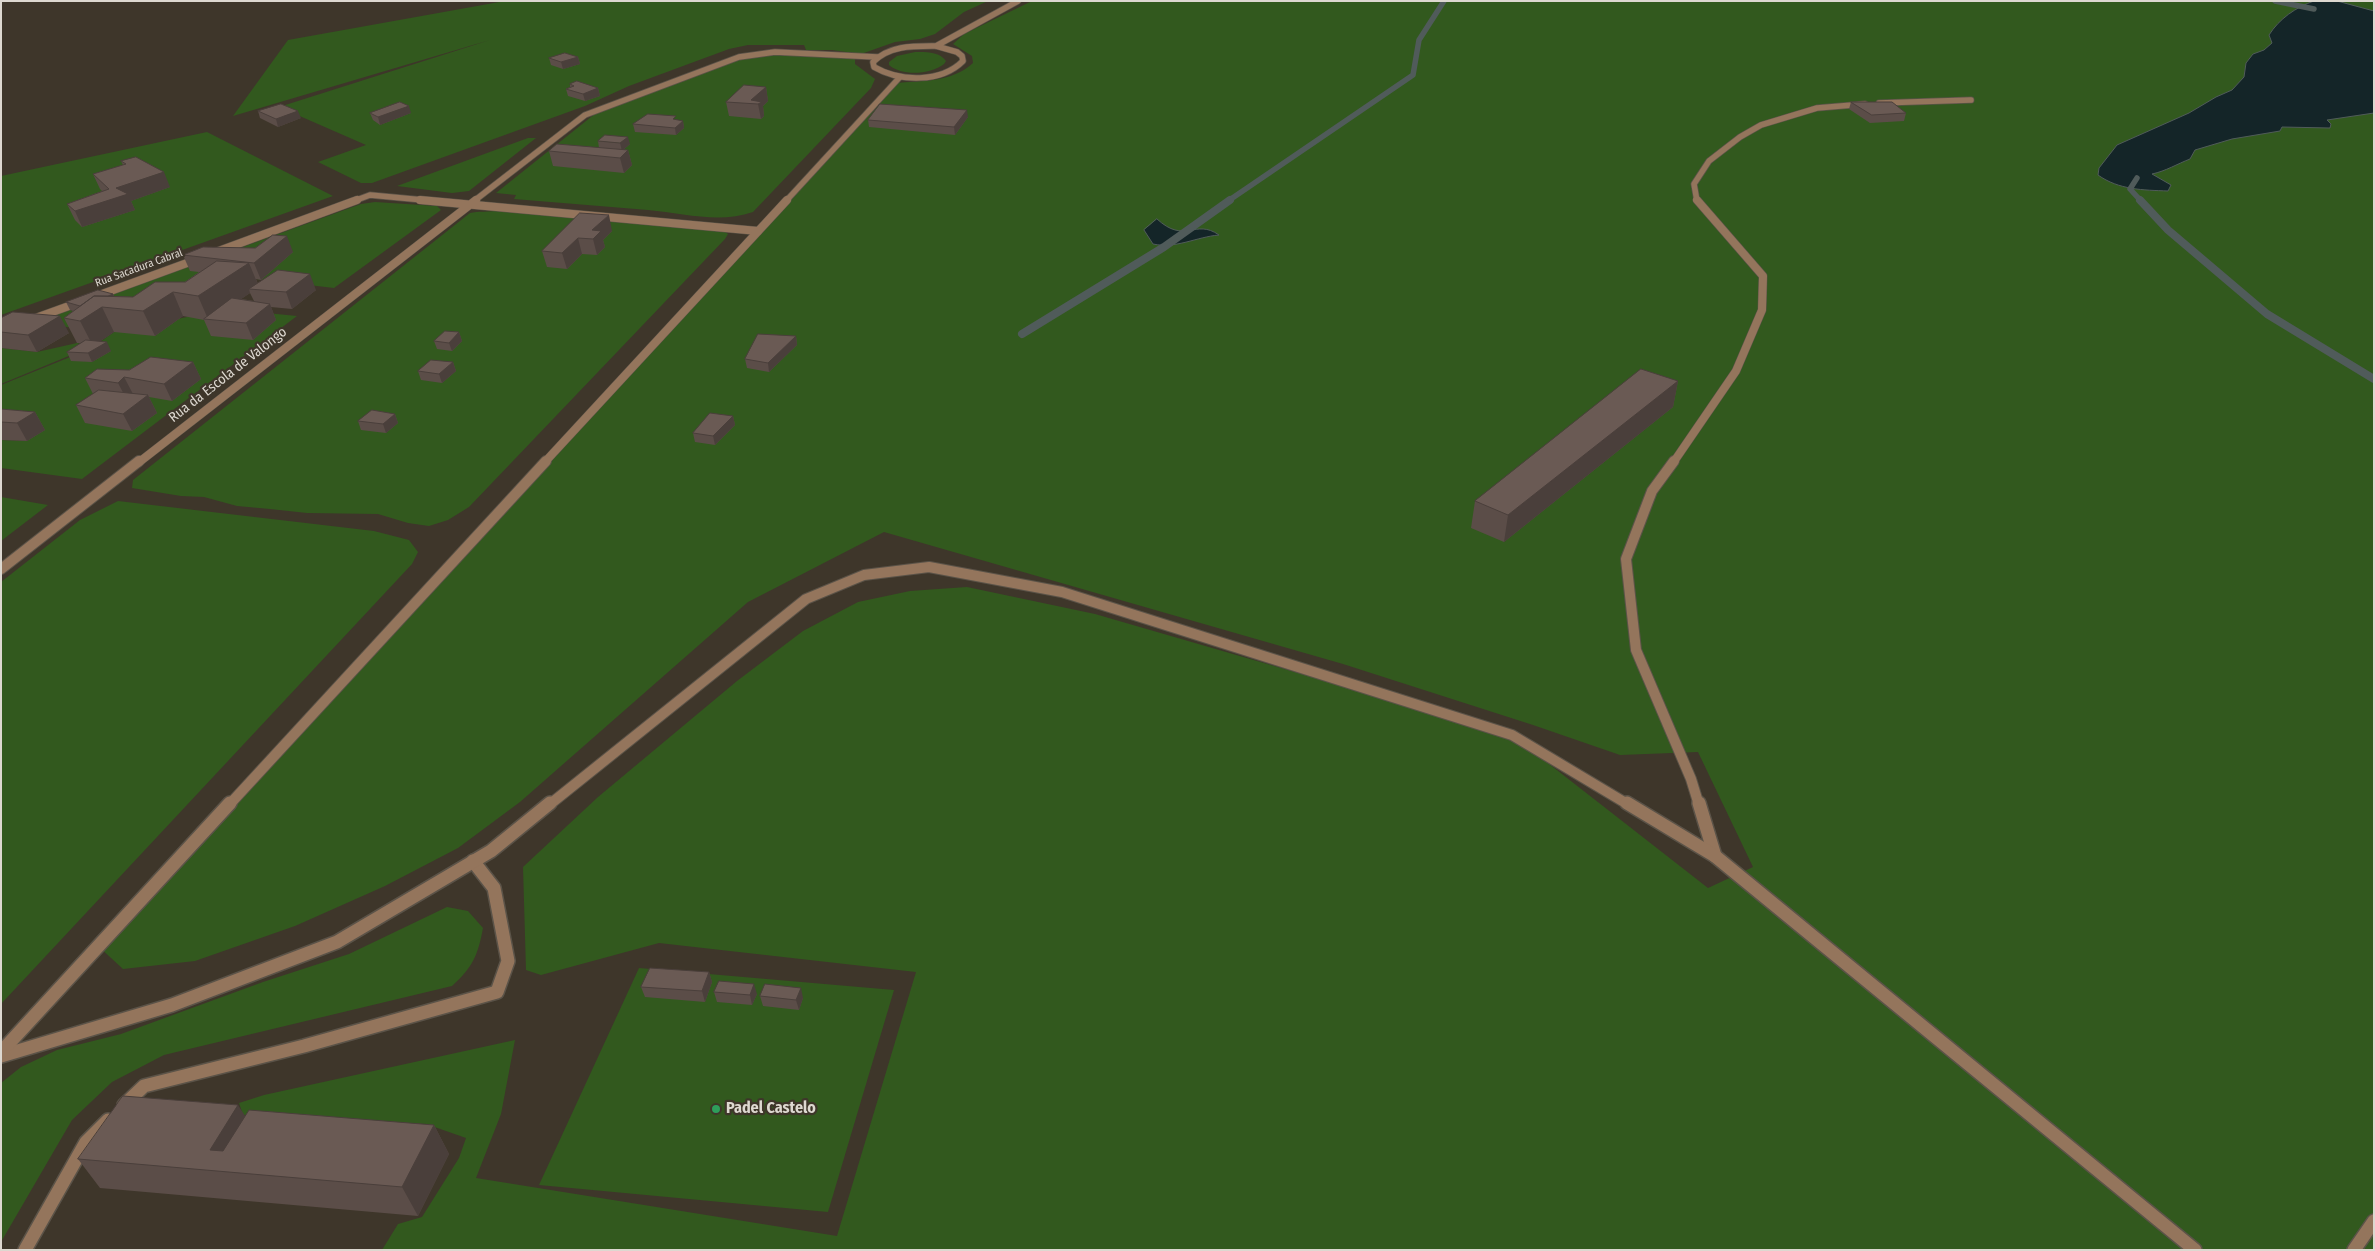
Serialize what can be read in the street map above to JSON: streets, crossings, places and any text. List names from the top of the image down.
{
  "streets": {
    "street": ["Rua Sacadura Cabral", "Rua da Escola de Valongo"]
  },
  "crossings": [
    ["Rua Sacadura Cabral", "Rua da Escola de Valongo"]
  ],
  "places": ["Padel Castelo"]
}
